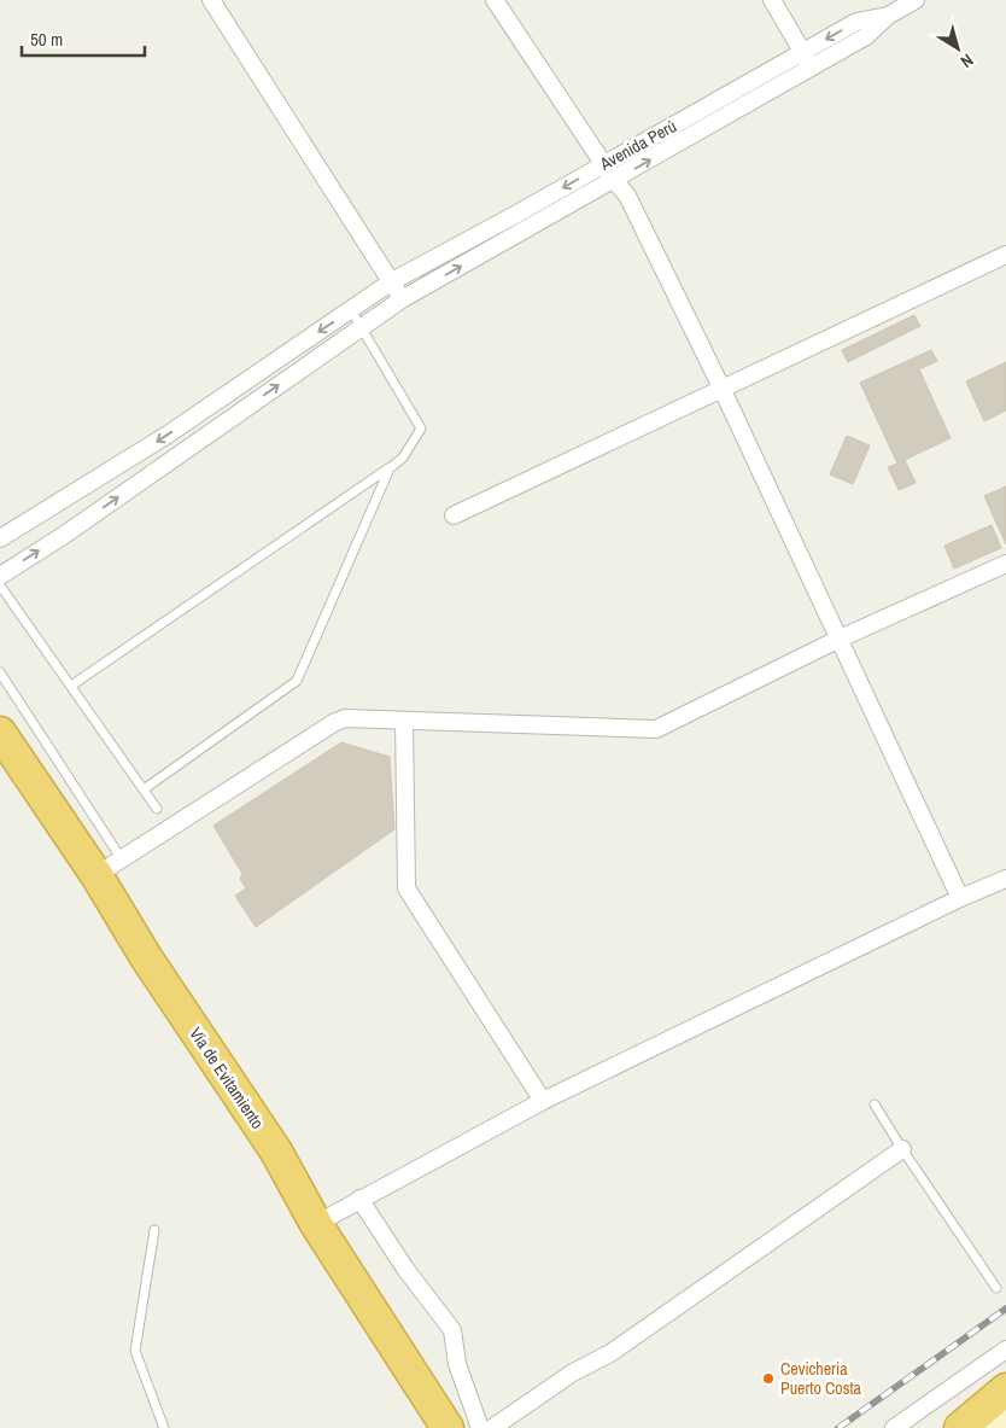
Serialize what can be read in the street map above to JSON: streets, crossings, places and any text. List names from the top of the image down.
{
  "streets": {
    "highway": ["Vía de Evitamiento"],
    "street": ["Avenida Perú"]
  },
  "places": ["Cevicheria Puerto Costa"],
  "scale_bar": "50 m",
  "north": "bottom right"
}
